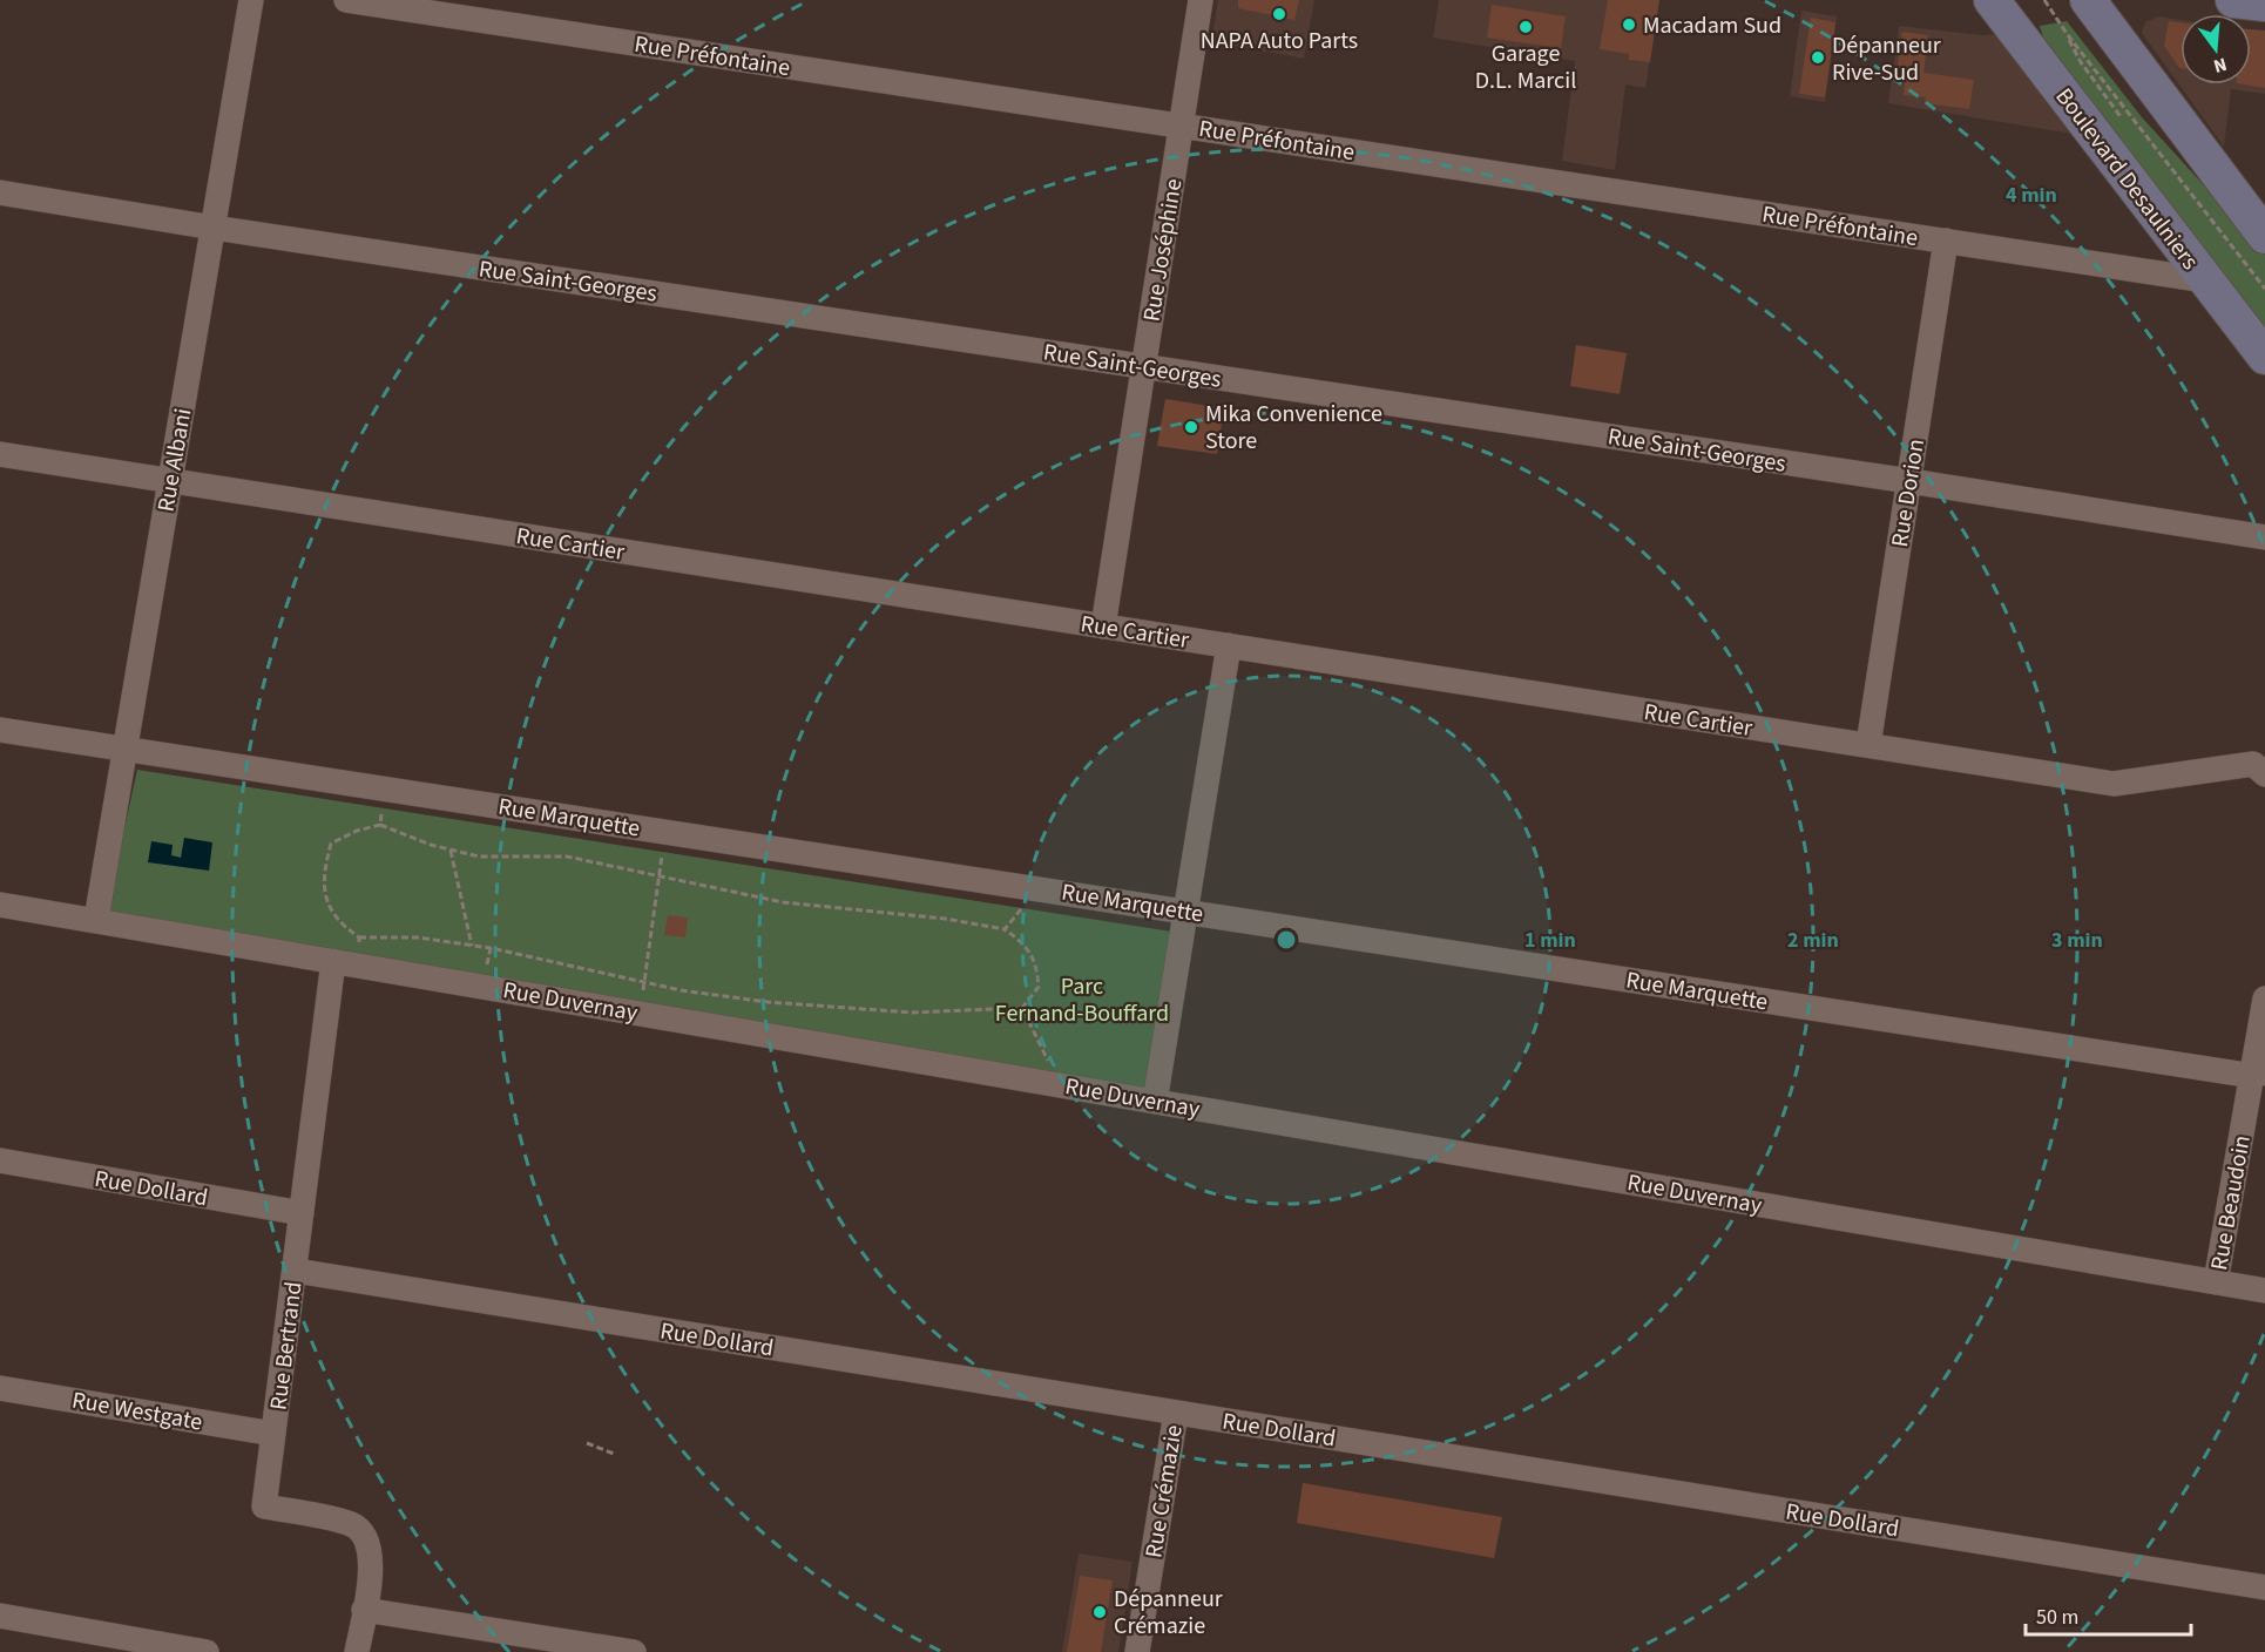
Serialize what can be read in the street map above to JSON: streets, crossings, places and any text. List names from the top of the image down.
{
  "streets": {
    "street": [
      "Rue Préfontaine",
      "Boulevard Desaulniers",
      "Rue Joséphine",
      "Rue Saint-Georges",
      "Rue Albani",
      "Rue Dorion",
      "Rue Cartier",
      "Rue Marquette",
      "Rue Duvernay",
      "Rue Dollard",
      "Rue Beaudoin",
      "Rue Bertrand",
      "Rue Westgate",
      "Rue Crémazie"
    ]
  },
  "crossings": [
    ["Rue Préfontaine", "Boulevard Desaulniers"],
    ["Rue Préfontaine", "Rue Joséphine"],
    ["Rue Préfontaine", "Rue Dorion"],
    ["Rue Joséphine", "Rue Saint-Georges"],
    ["Rue Joséphine", "Rue Cartier"],
    ["Rue Saint-Georges", "Rue Albani"],
    ["Rue Saint-Georges", "Rue Dorion"],
    ["Rue Albani", "Rue Cartier"],
    ["Rue Albani", "Rue Marquette"],
    ["Rue Albani", "Rue Duvernay"],
    ["Rue Dorion", "Rue Cartier"],
    ["Rue Marquette", "Rue Beaudoin"],
    ["Rue Duvernay", "Rue Beaudoin"],
    ["Rue Duvernay", "Rue Bertrand"],
    ["Rue Dollard", "Rue Bertrand"],
    ["Rue Dollard", "Rue Crémazie"],
    ["Rue Bertrand", "Rue Westgate"]
  ],
  "parks": ["Parc Fernand-Bouffard"],
  "places": [
    "NAPA Auto Parts",
    "Macadam Sud",
    "Garage D.L. Marcil",
    "Dépanneur Rive-Sud",
    "Mika Convenience Store",
    "Dépanneur Crémazie"
  ],
  "scale_bar": "50 m",
  "north": "bottom",
  "rings": [
    "4 min",
    "1 min",
    "2 min",
    "3 min"
  ]
}
